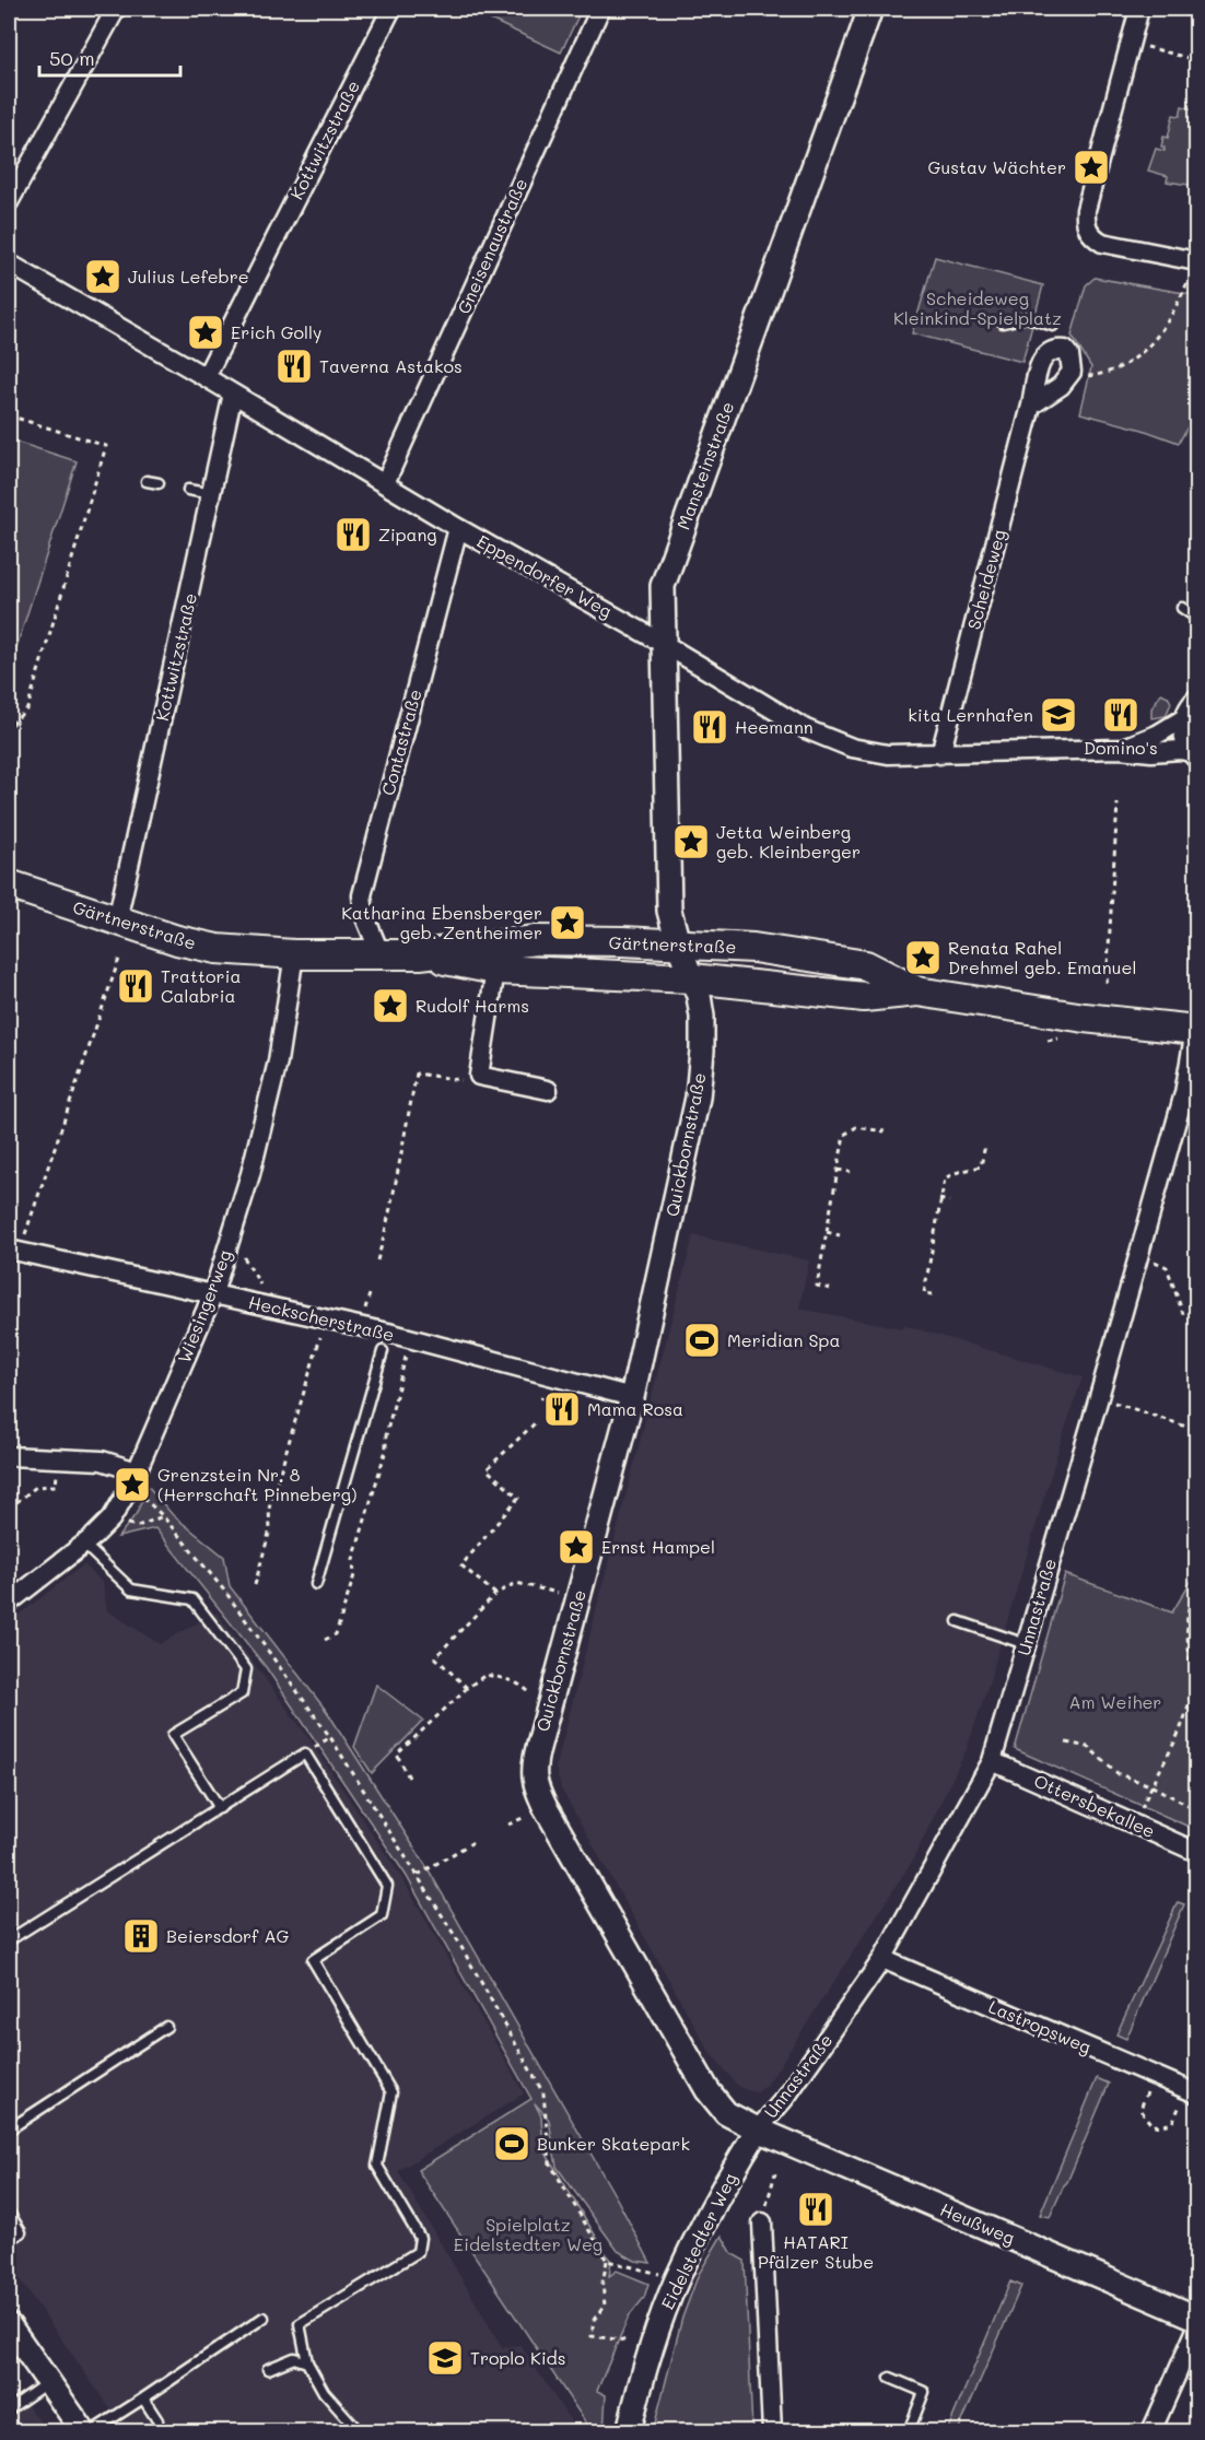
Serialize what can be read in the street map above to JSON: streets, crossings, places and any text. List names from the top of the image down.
{
  "streets": {
    "main road": ["Gärtnerstraße"],
    "street": [
      "Kottwitzstraße",
      "Gneisenaustraße",
      "Mansteinstraße",
      "Eppendorfer Weg",
      "Scheideweg",
      "Contastraße",
      "Quickbornstraße",
      "Wiesingerweg",
      "Heckscherstraße",
      "Unnastraße",
      "Ottersbekallee",
      "Lastropsweg",
      "Heußweg",
      "Eidelstedter Weg"
    ]
  },
  "crossings": [
    ["Kottwitzstraße", "Eppendorfer Weg"],
    ["Kottwitzstraße", "Gärtnerstraße"],
    ["Gneisenaustraße", "Eppendorfer Weg"],
    ["Mansteinstraße", "Eppendorfer Weg"],
    ["Mansteinstraße", "Gärtnerstraße"],
    ["Mansteinstraße", "Quickbornstraße"],
    ["Eppendorfer Weg", "Scheideweg"],
    ["Eppendorfer Weg", "Contastraße"],
    ["Contastraße", "Gärtnerstraße"],
    ["Gärtnerstraße", "Quickbornstraße"],
    ["Gärtnerstraße", "Wiesingerweg"],
    ["Gärtnerstraße", "Unnastraße"],
    ["Quickbornstraße", "Heckscherstraße"],
    ["Quickbornstraße", "Unnastraße"],
    ["Quickbornstraße", "Heußweg"],
    ["Quickbornstraße", "Eidelstedter Weg"],
    ["Wiesingerweg", "Heckscherstraße"],
    ["Unnastraße", "Ottersbekallee"],
    ["Unnastraße", "Lastropsweg"],
    ["Unnastraße", "Heußweg"],
    ["Unnastraße", "Eidelstedter Weg"],
    ["Heußweg", "Eidelstedter Weg"]
  ],
  "parks": ["Scheideweg Kleinkind-Spielplatz", "Am Weiher", "Spielplatz Eidelstedter Weg"],
  "places": {
    "place": [
      "Gustav Wächter",
      "Julius Lefebre",
      "Erich Golly",
      "Jetta Weinberg geb. Kleinberger",
      "Katharina Ebensberger geb. Zentheimer",
      "Renata Rahel Drehmel geb. Emanuel",
      "Rudolf Harms",
      "Grenzstein Nr. 8 (Herrschaft Pinneberg)",
      "Ernst Hampel"
    ],
    "restaurant": [
      "Taverna Astakos",
      "Zipang",
      "Domino's",
      "Heemann",
      "Trattoria Calabria",
      "Mama Rosa",
      "HATARI Pfälzer Stube"
    ],
    "school or university": ["kita Lernhafen", "Troplo Kids"],
    "sports": ["Meridian Spa", "Bunker Skatepark"],
    "building": ["Beiersdorf AG"]
  },
  "scale_bar": "50 m"
}
